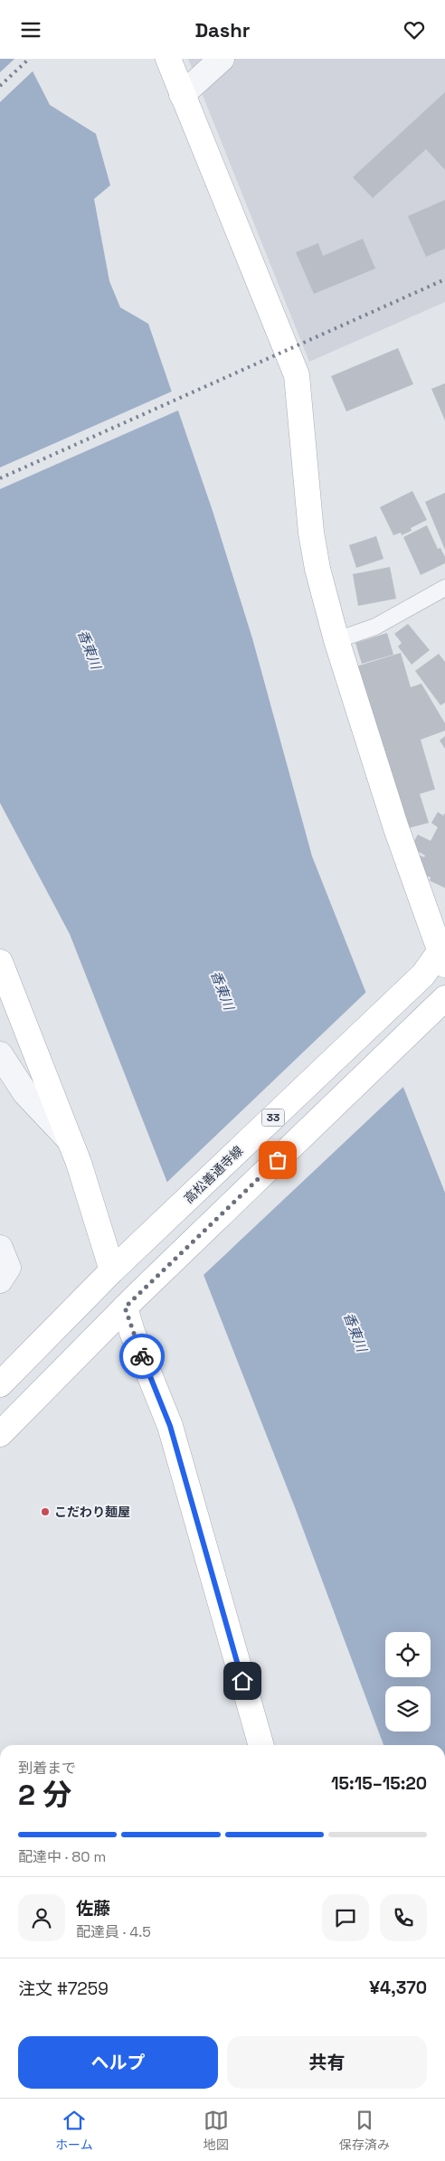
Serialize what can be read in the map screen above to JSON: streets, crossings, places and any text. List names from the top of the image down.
{
  "streets": {
    "street": ["33", "高松善通寺線"]
  },
  "water": ["香東川"],
  "places": ["こだわり麺屋"],
  "page": {
    "header": "Dashr",
    "heading": ["2 分", "到着まで", "15:15–15:20"],
    "panel": [
      "佐藤",
      "配達員 · 4.5",
      "注文 #7259",
      "¥4,370"
    ],
    "bar": "配達中 · 80 m",
    "buttons": ["ヘルプ", "共有"],
    "tabs": ["ホーム", "地図", "保存済み"]
  }
}
